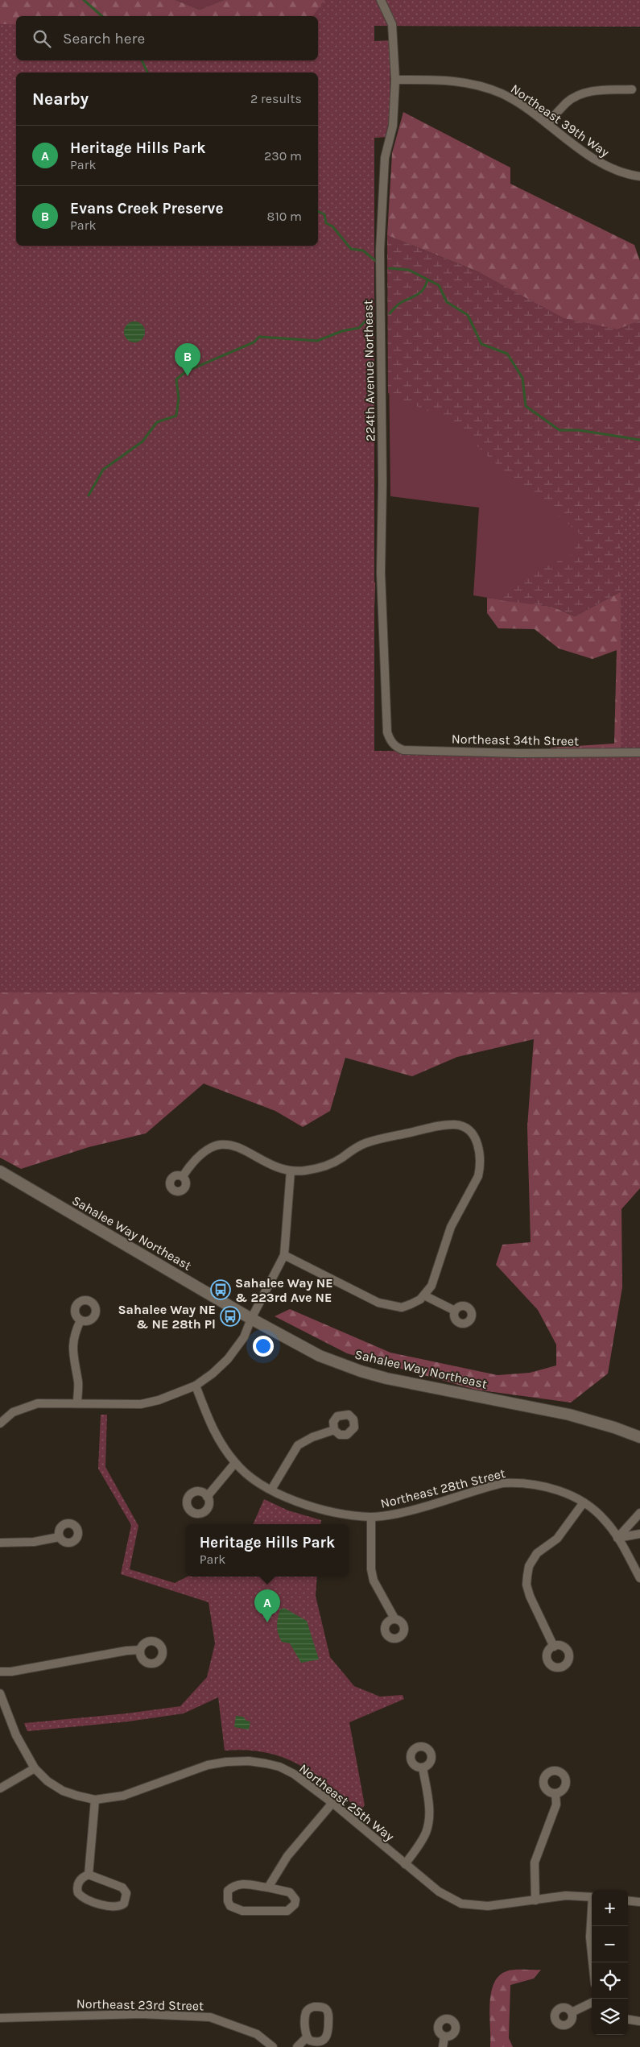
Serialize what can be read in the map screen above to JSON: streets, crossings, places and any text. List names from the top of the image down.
{
  "streets": {
    "main road": ["Sahalee Way Northeast"],
    "street": [
      "Northeast 39th Way",
      "224th Avenue Northeast",
      "Northeast 34th Street",
      "Northeast 28th Street",
      "Northeast 25th Way",
      "Northeast 23rd Street"
    ]
  },
  "crossings": [
    ["Northeast 39th Way", "224th Avenue Northeast"],
    ["224th Avenue Northeast", "Northeast 34th Street"]
  ],
  "places": {
    "bus stop": ["Sahalee Way NE & 223rd Ave NE", "Sahalee Way NE & NE 28th Pl"]
  },
  "page": {
    "search": "Search here",
    "heading": ["Nearby", "2 results"],
    "list": [
      {
        "mark": "A",
        "name": "Heritage Hills Park",
        "note": "Park",
        "value": "230 m"
      },
      {
        "mark": "B",
        "name": "Evans Creek Preserve",
        "note": "Park",
        "value": "810 m"
      }
    ],
    "pins": ["B", "A"],
    "popup": ["Heritage Hills Park", "Park"],
    "map_buttons": ["+", "−"]
  }
}
